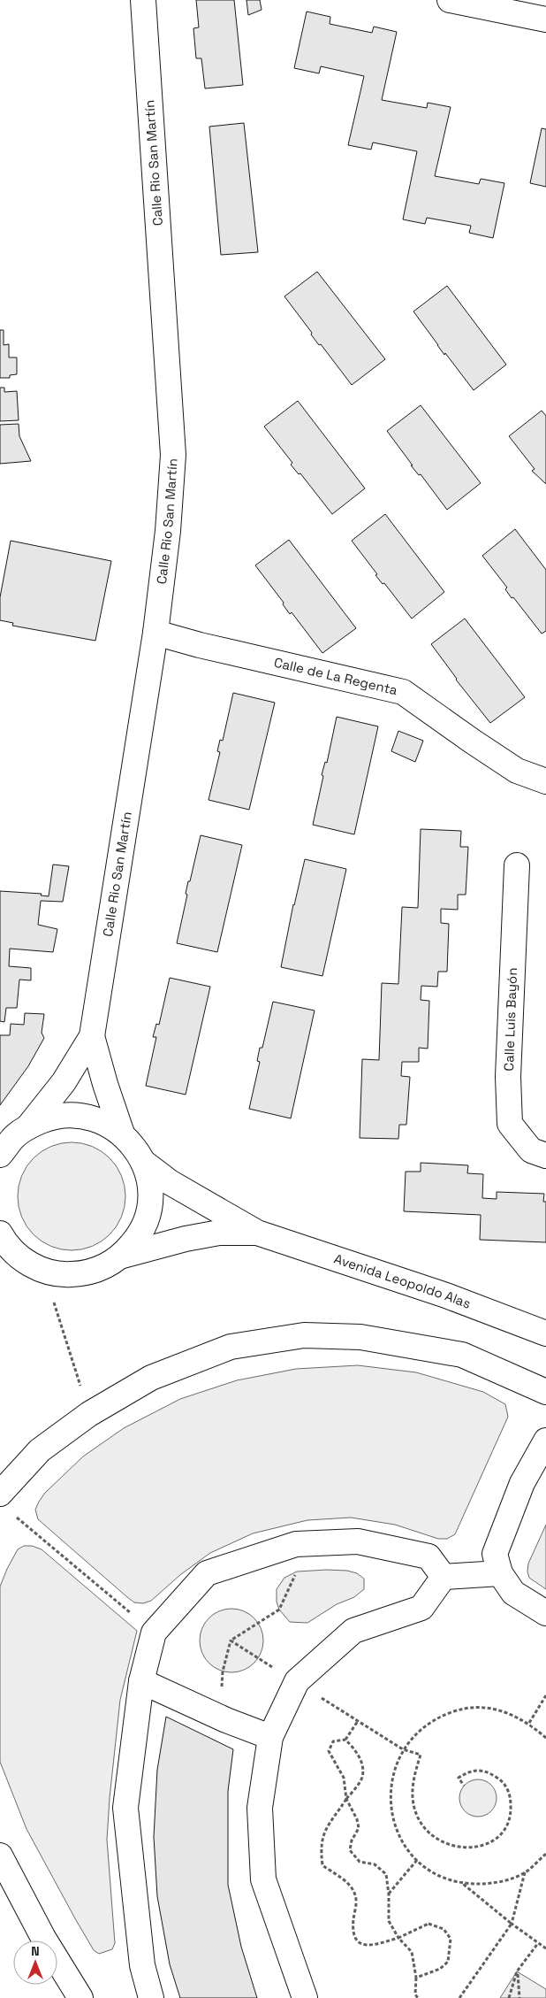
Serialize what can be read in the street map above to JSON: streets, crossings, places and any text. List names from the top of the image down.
{
  "streets": {
    "street": [
      "Calle Rio San Martín",
      "Calle de La Regenta",
      "Calle Luis Bayón",
      "Avenida Leopoldo Alas"
    ]
  },
  "crossings": [
    ["Calle Rio San Martín", "Calle de La Regenta"]
  ],
  "north": "top"
}
